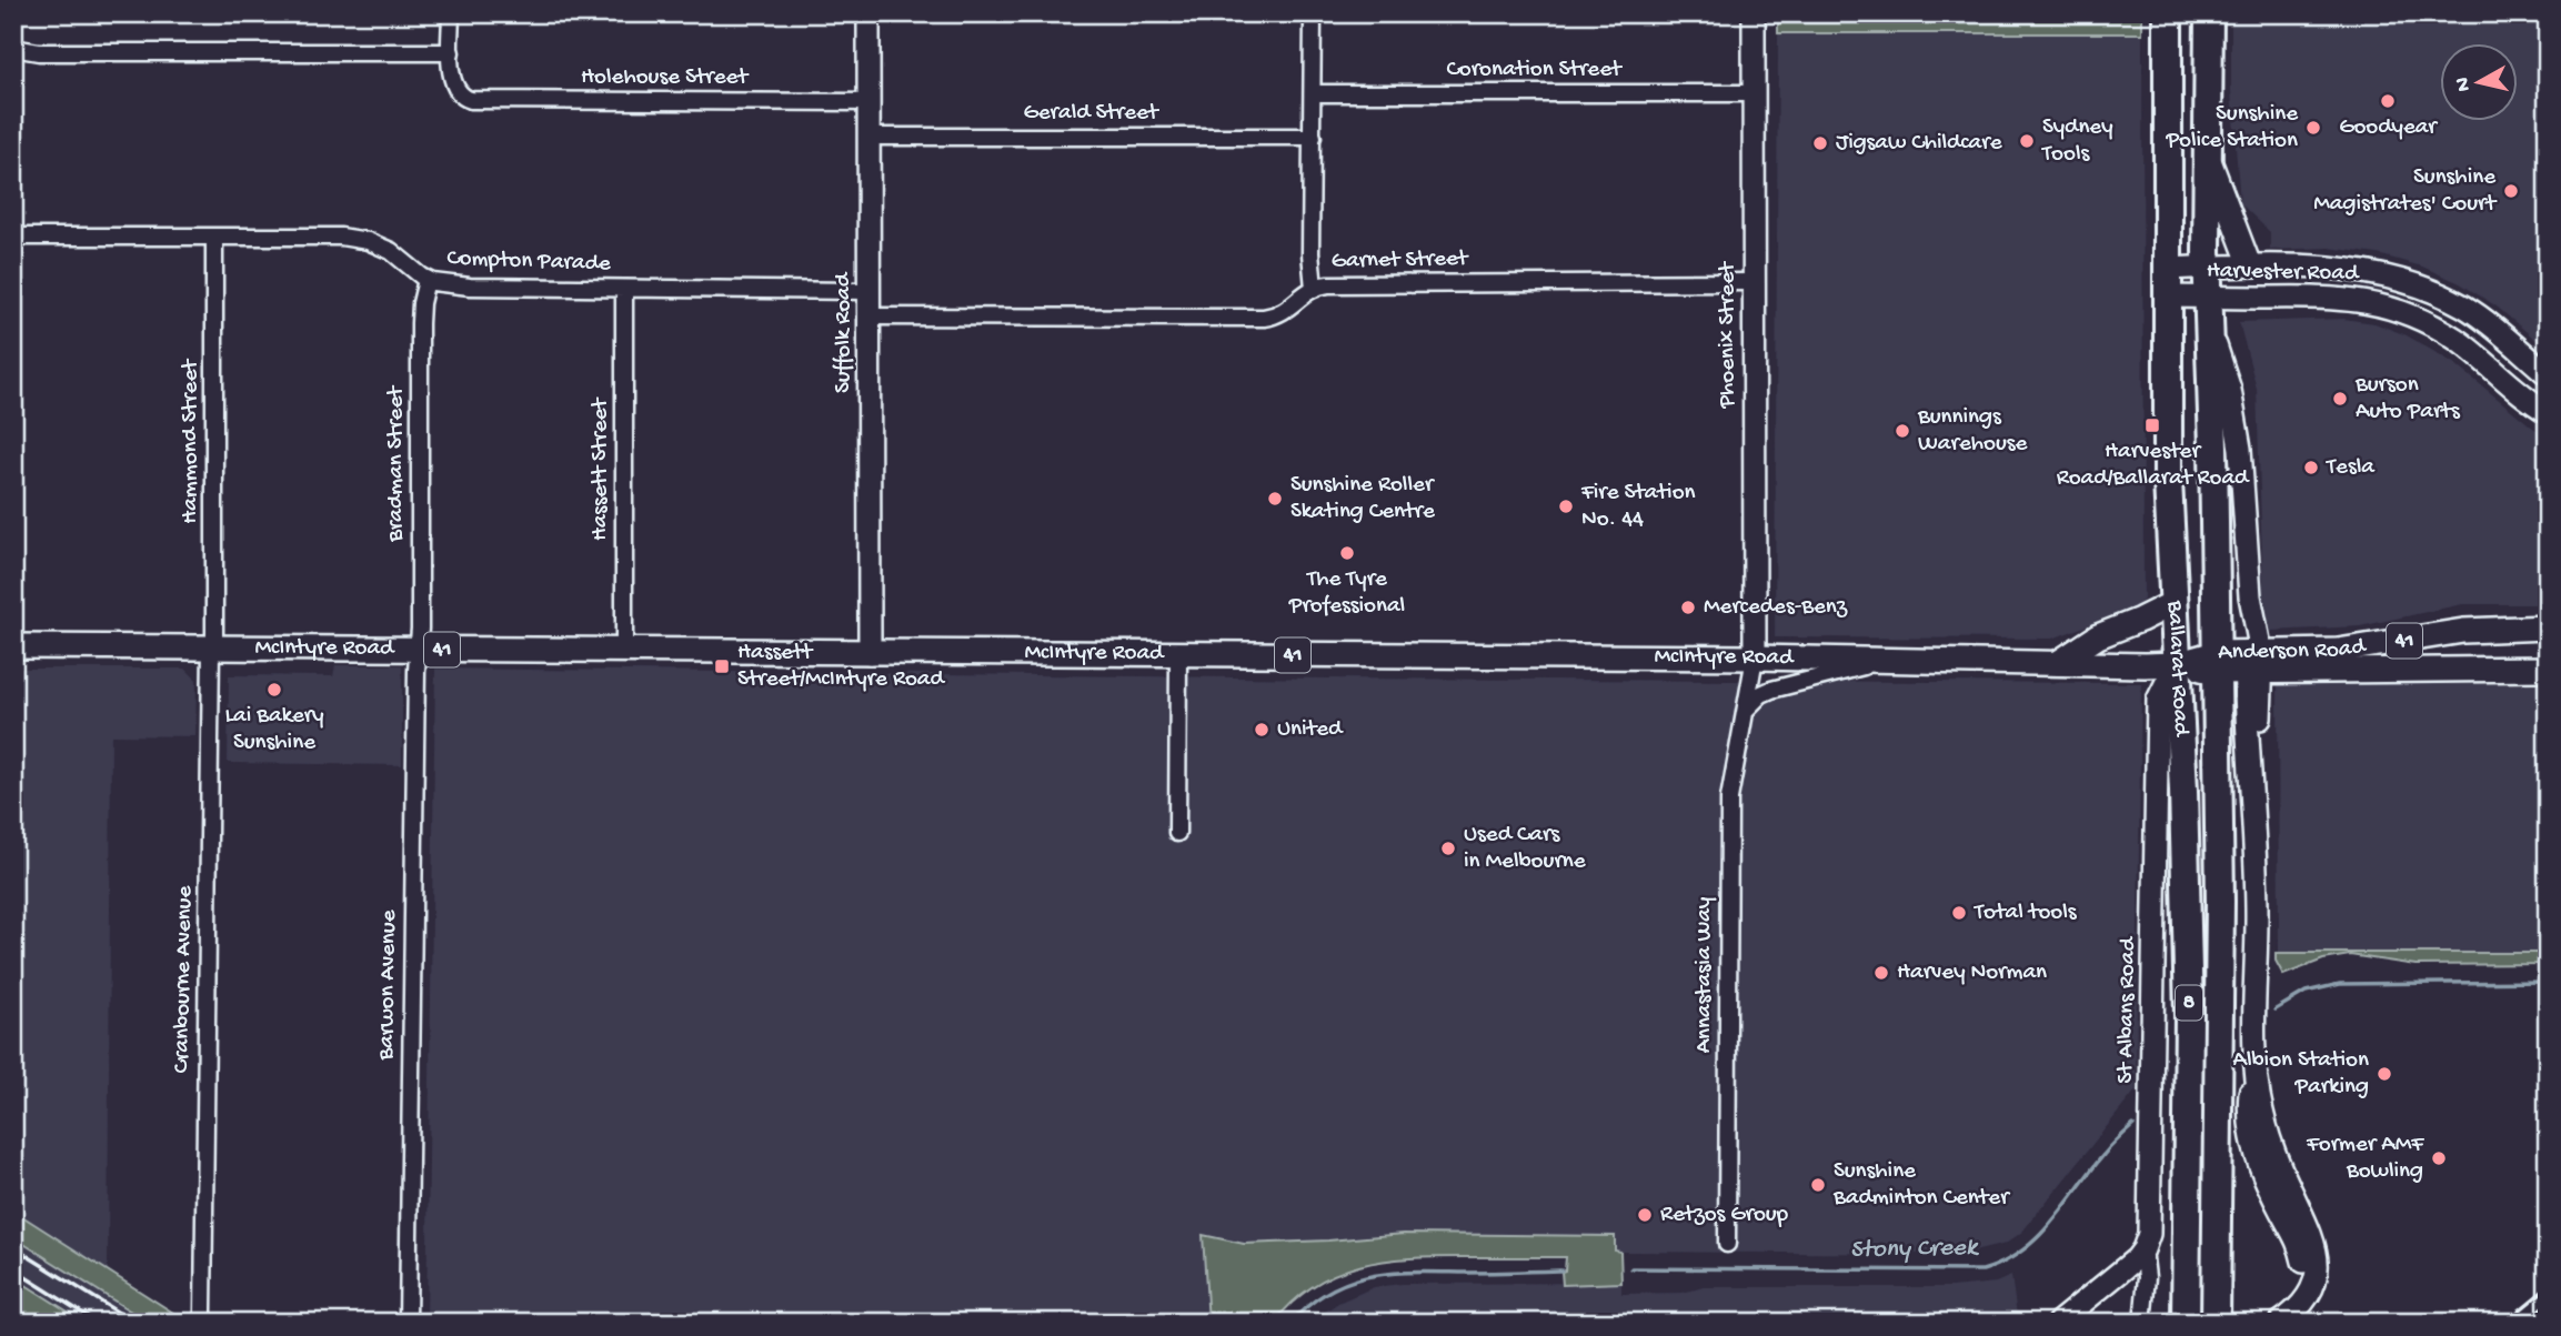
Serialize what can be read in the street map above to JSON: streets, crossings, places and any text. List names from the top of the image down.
{
  "streets": {
    "highway": ["Ballarat Road", "8"],
    "main road": ["41", "McIntyre Road", "Anderson Road"],
    "street": [
      "Coronation Street",
      "Holehouse Street",
      "Gerald Street",
      "Garnet Street",
      "Compton Parade",
      "Harvester Road",
      "Suffolk Road",
      "Phoenix Street",
      "Hammond Street",
      "Bradman Street",
      "Hassett Street",
      "Annastasia Way",
      "Cranbourne Avenue",
      "Barwon Avenue",
      "St Albans Road"
    ]
  },
  "crossings": [
    ["Coronation Street", "Phoenix Street"],
    ["Holehouse Street", "Suffolk Road"],
    ["Gerald Street", "Suffolk Road"],
    ["Garnet Street", "Suffolk Road"],
    ["Garnet Street", "Phoenix Street"],
    ["Compton Parade", "Suffolk Road"],
    ["Compton Parade", "Hammond Street"],
    ["Compton Parade", "Bradman Street"],
    ["Compton Parade", "Hassett Street"],
    ["Harvester Road", "Ballarat Road"],
    ["Suffolk Road", "McIntyre Road"],
    ["Phoenix Street", "McIntyre Road"],
    ["Phoenix Street", "Annastasia Way"],
    ["Hammond Street", "McIntyre Road"],
    ["Hammond Street", "Cranbourne Avenue"],
    ["Bradman Street", "McIntyre Road"],
    ["Bradman Street", "Barwon Avenue"],
    ["Hassett Street", "McIntyre Road"],
    ["McIntyre Road", "Anderson Road"],
    ["McIntyre Road", "Ballarat Road"],
    ["McIntyre Road", "Annastasia Way"],
    ["McIntyre Road", "Cranbourne Avenue"],
    ["McIntyre Road", "Barwon Avenue"],
    ["McIntyre Road", "St Albans Road"],
    ["Anderson Road", "Ballarat Road"],
    ["Anderson Road", "St Albans Road"],
    ["Ballarat Road", "St Albans Road"]
  ],
  "water": ["Stony Creek"],
  "places": {
    "other": [
      "Goodyear",
      "Sunshine Police Station",
      "Sydney Tools",
      "Jigsaw Childcare",
      "Sunshine Magistrates' Court",
      "Burson Auto Parts",
      "Bunnings Warehouse",
      "Tesla",
      "Sunshine Roller Skating Centre",
      "Fire Station No. 44",
      "The Tyre Professional",
      "Mercedes-Benz",
      "Lai Bakery Sunshine",
      "United",
      "Used Cars in Melbourne",
      "Total tools",
      "Harvey Norman",
      "Albion Station Parking",
      "Former AMF Bowling",
      "Sunshine Badminton Center",
      "Retzos Group"
    ],
    "transit": ["Harvester Road/Ballarat Road", "Hassett Street/McIntyre Road"]
  },
  "north": "left"
}
